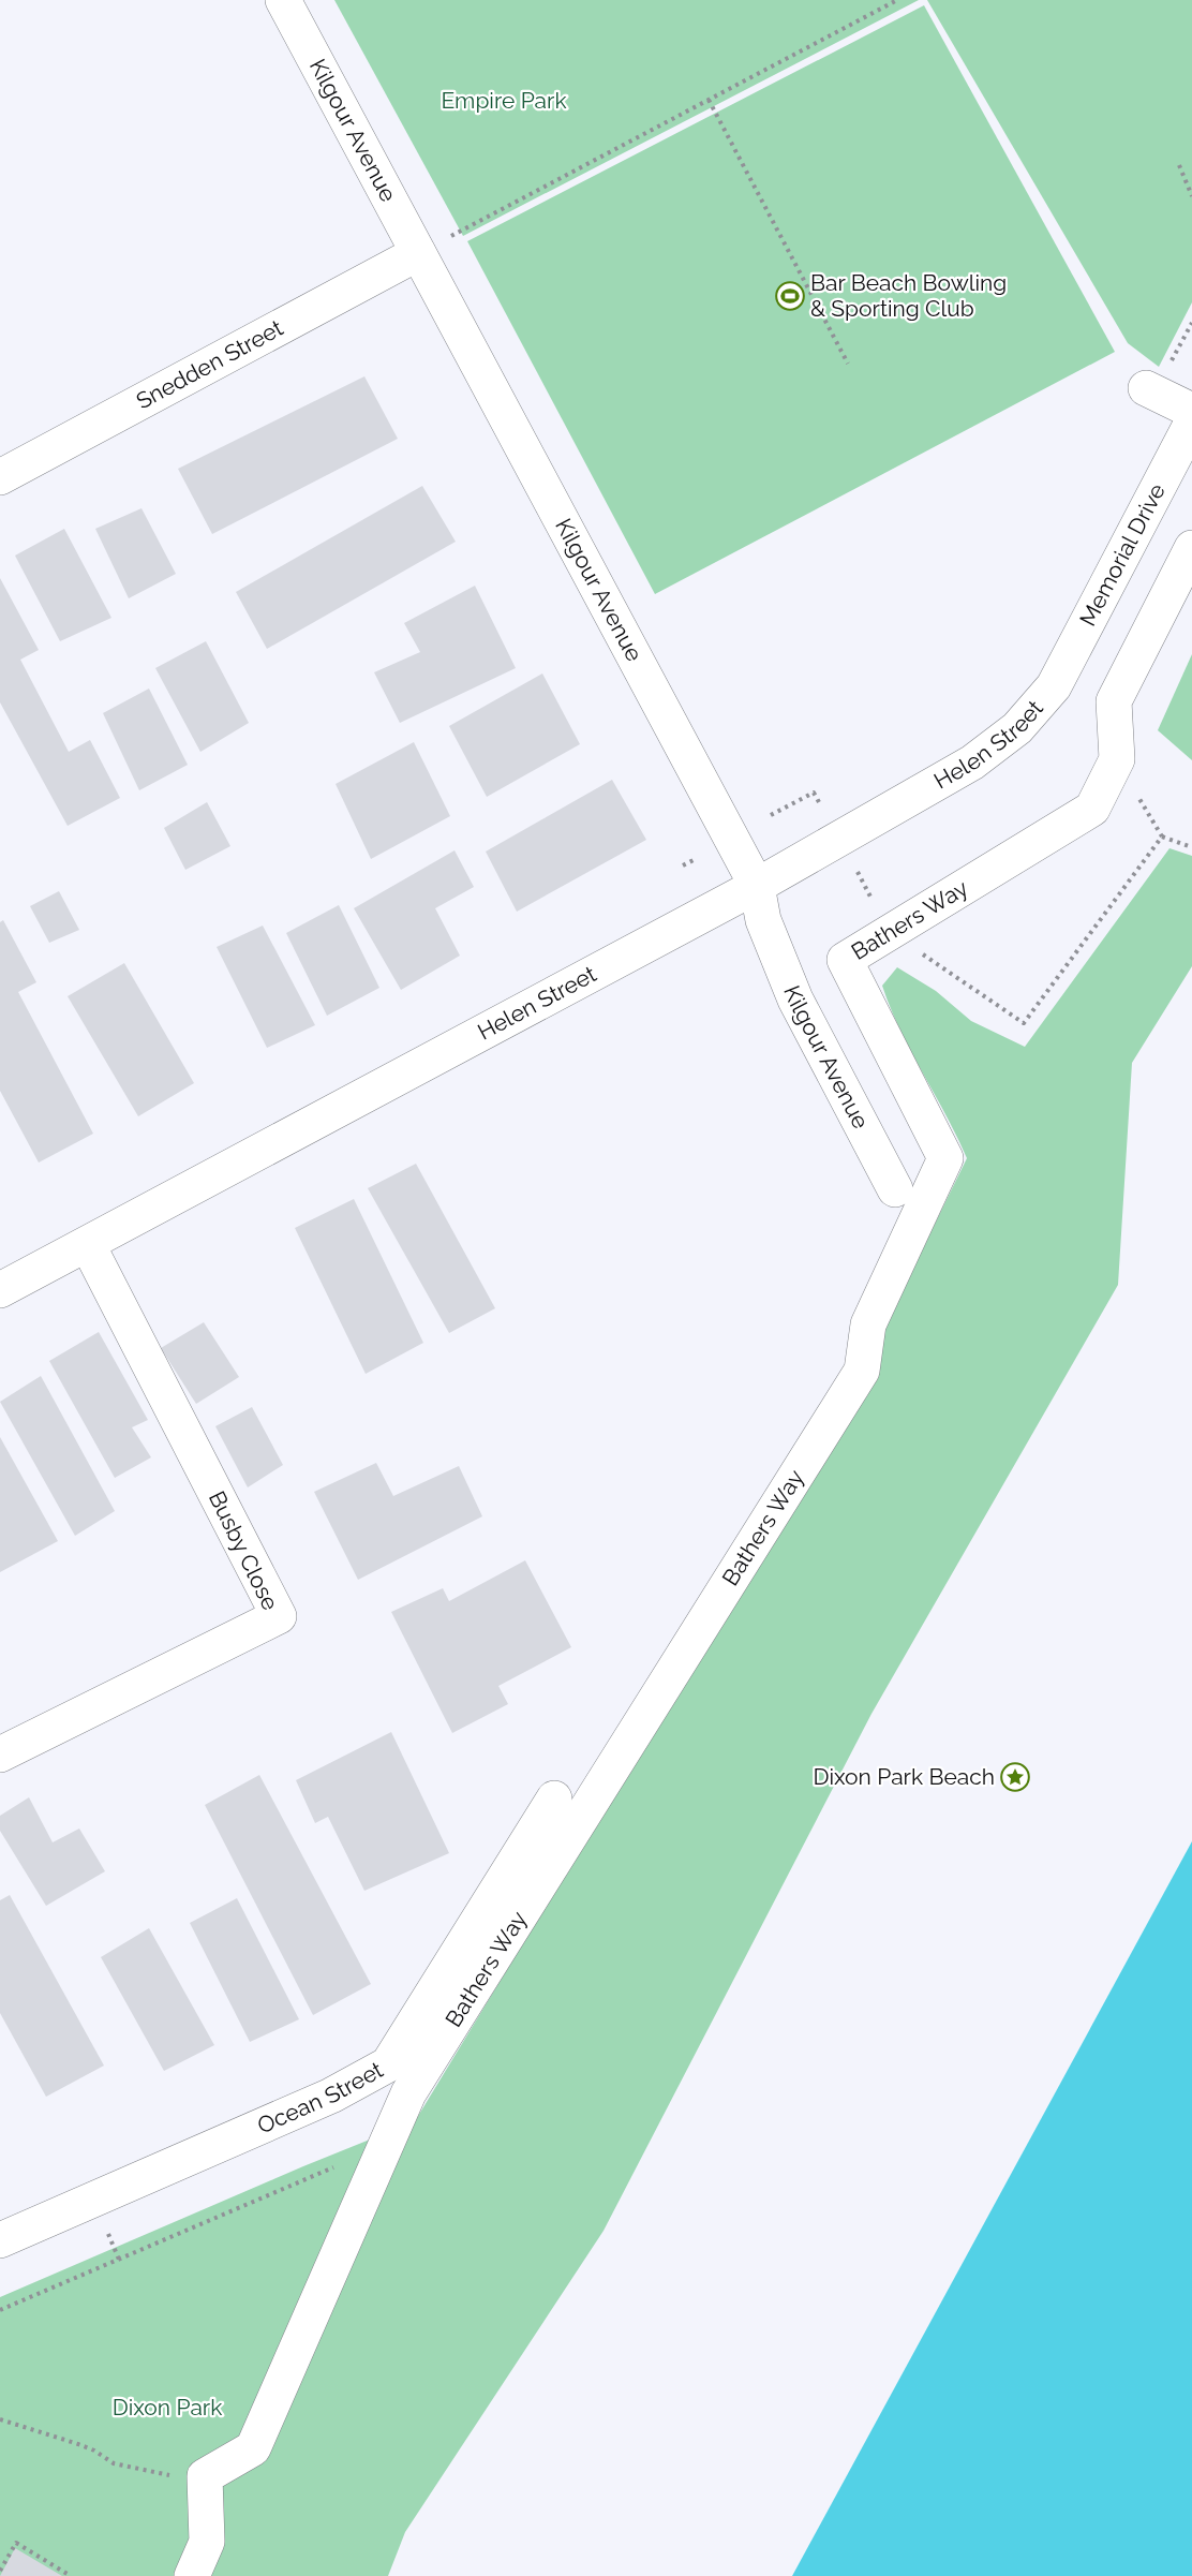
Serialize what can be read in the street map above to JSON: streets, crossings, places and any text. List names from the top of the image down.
{
  "streets": {
    "street": [
      "Kilgour Avenue",
      "Snedden Street",
      "Memorial Drive",
      "Helen Street",
      "Bathers Way",
      "Busby Close",
      "Ocean Street"
    ]
  },
  "crossings": [
    ["Kilgour Avenue", "Snedden Street"],
    ["Kilgour Avenue", "Helen Street"],
    ["Memorial Drive", "Helen Street"],
    ["Helen Street", "Busby Close"]
  ],
  "parks": ["Empire Park", "Dixon Park"],
  "places": {
    "sports": ["Bar Beach Bowling & Sporting Club"],
    "place": ["Dixon Park Beach"]
  }
}
